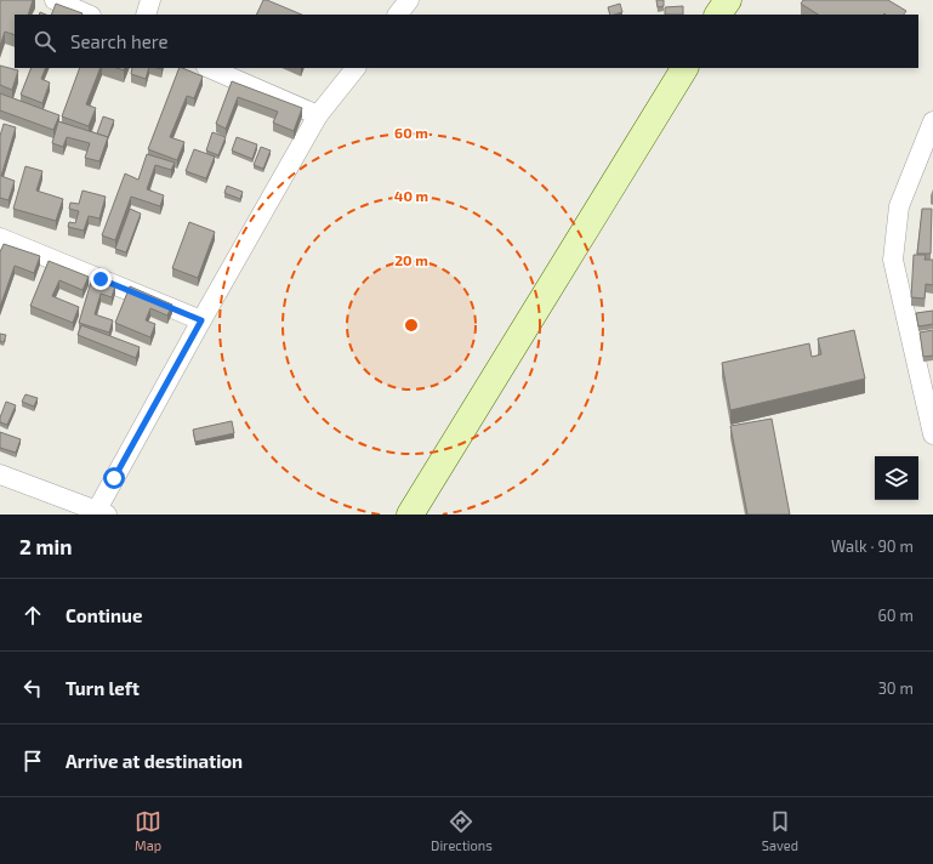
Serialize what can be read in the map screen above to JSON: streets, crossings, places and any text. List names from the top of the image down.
{
  "page": {
    "search": "Search here",
    "heading": ["2 min", "Walk · 90 m"],
    "list": [
      ["Continue", "60 m"],
      ["Turn left", "30 m"],
      "Arrive at destination"
    ],
    "nav": ["Map", "Directions", "Saved"]
  },
  "rings": ["60 m", "40 m", "20 m"]
}
